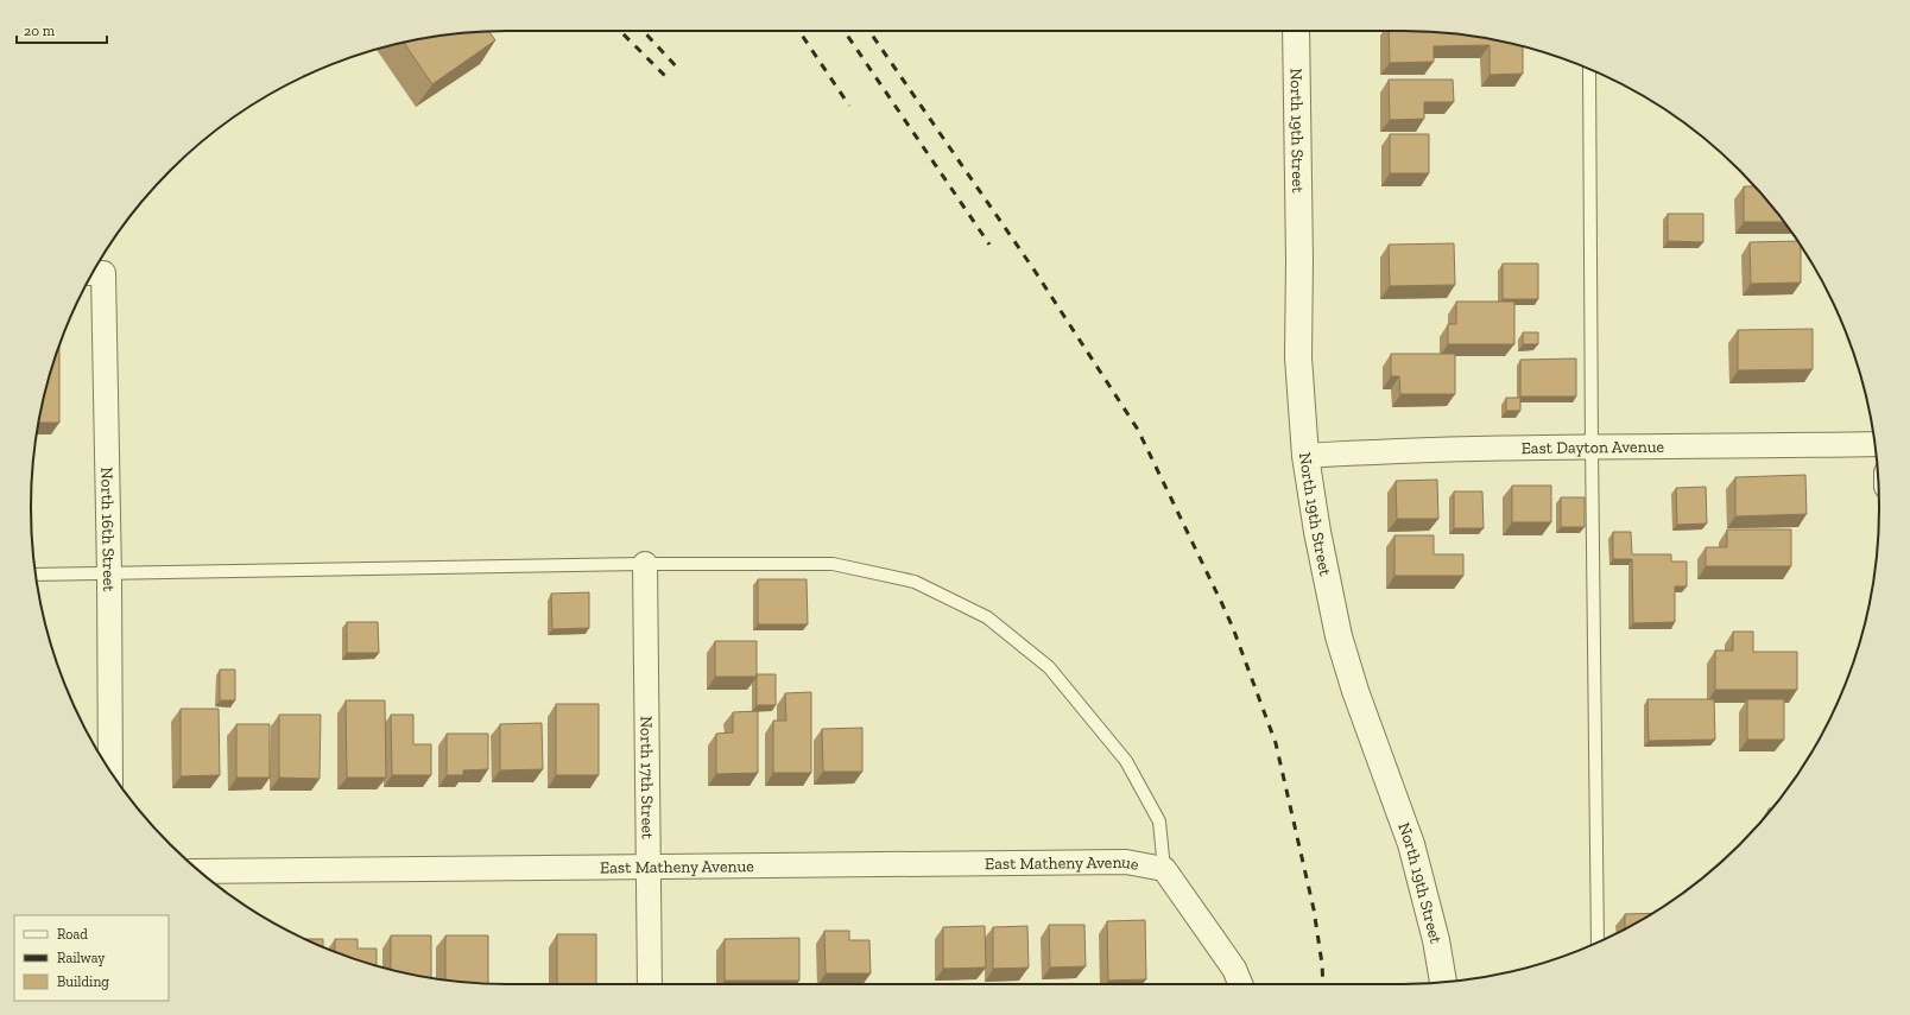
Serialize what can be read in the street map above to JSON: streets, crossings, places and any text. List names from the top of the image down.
{
  "streets": {
    "street": [
      "North 19th Street",
      "East Dayton Avenue",
      "North 16th Street",
      "North 17th Street",
      "East Matheny Avenue"
    ]
  },
  "crossings": [
    ["North 19th Street", "East Dayton Avenue"],
    ["North 17th Street", "East Matheny Avenue"]
  ],
  "legend": ["Road", "Railway", "Building"],
  "scale_bar": "20 m"
}
